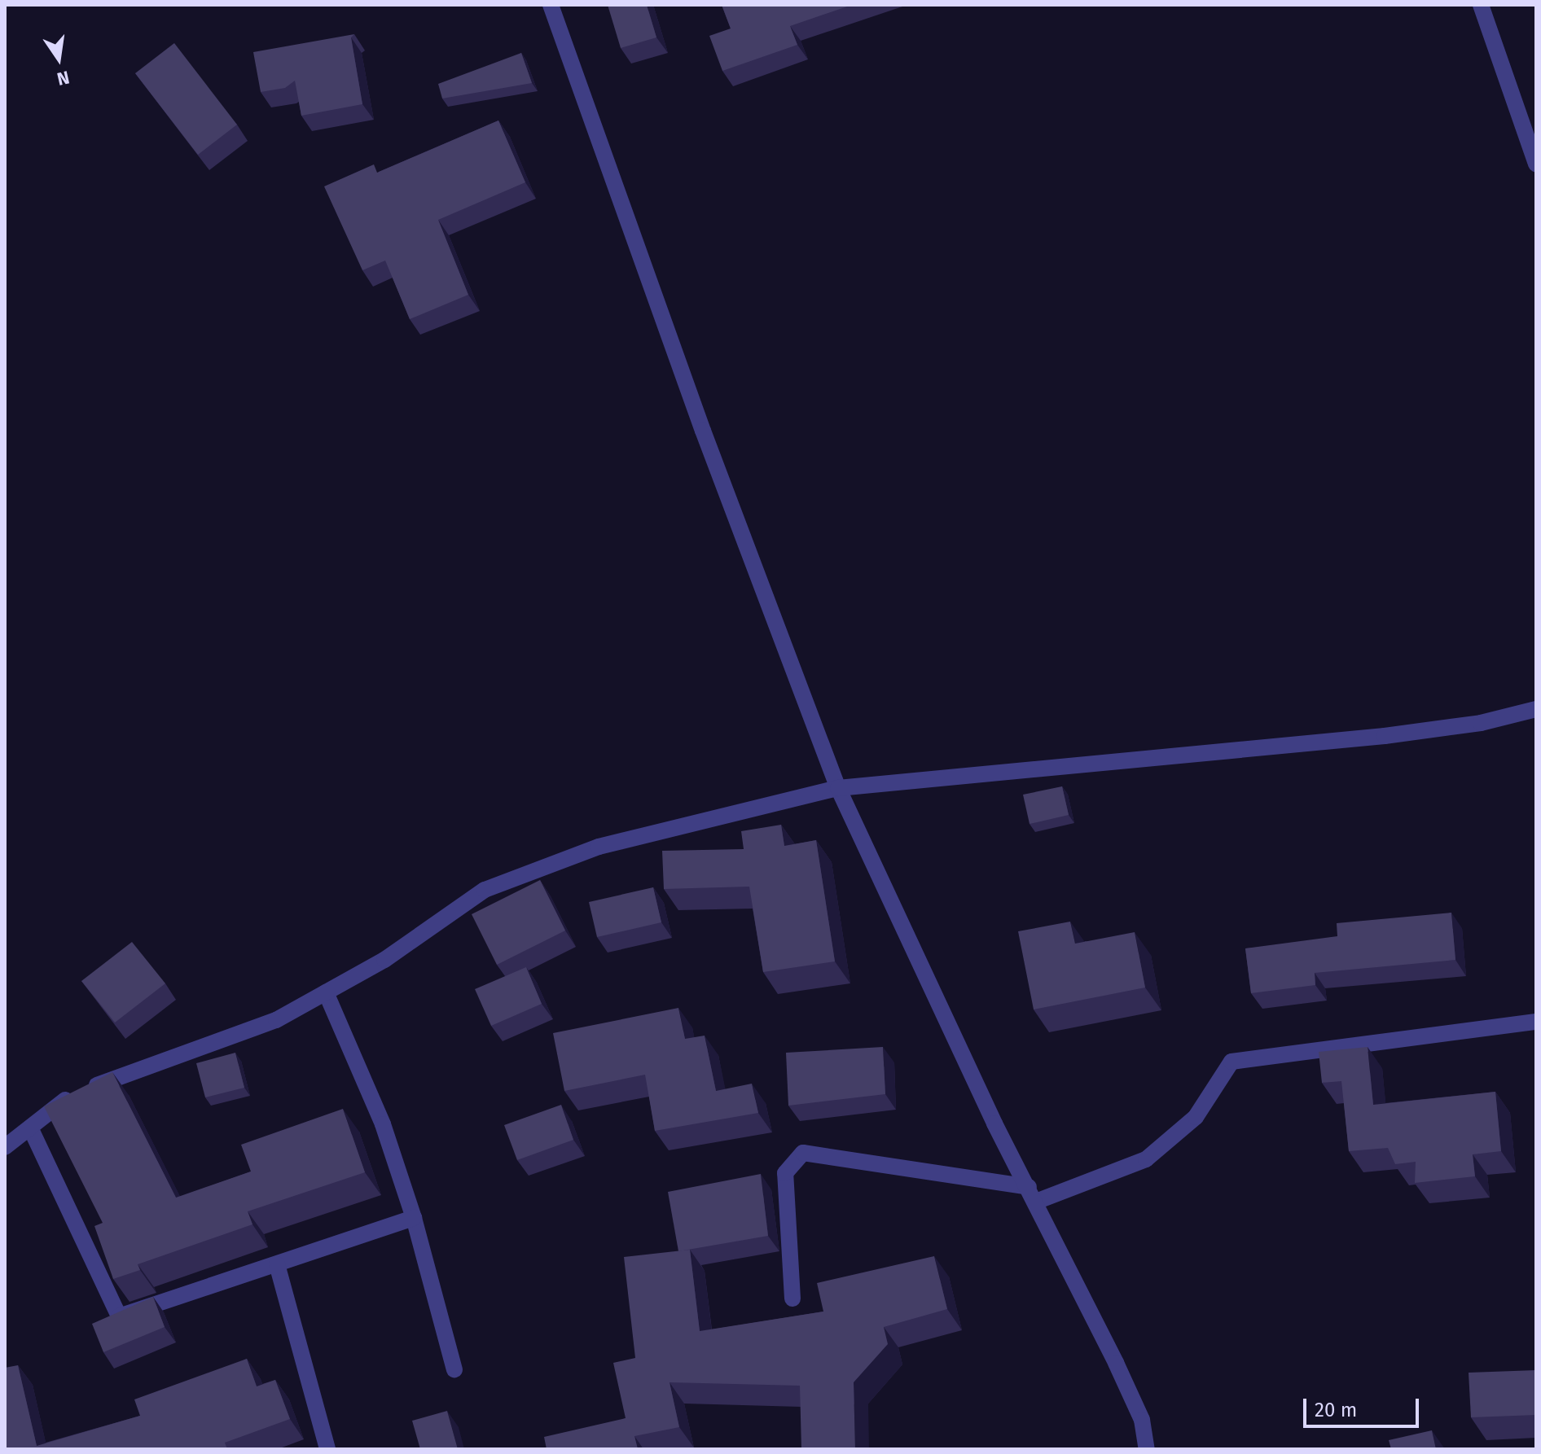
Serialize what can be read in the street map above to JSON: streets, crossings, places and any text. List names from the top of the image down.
{
  "scale_bar": "20 m",
  "north": "bottom"
}
